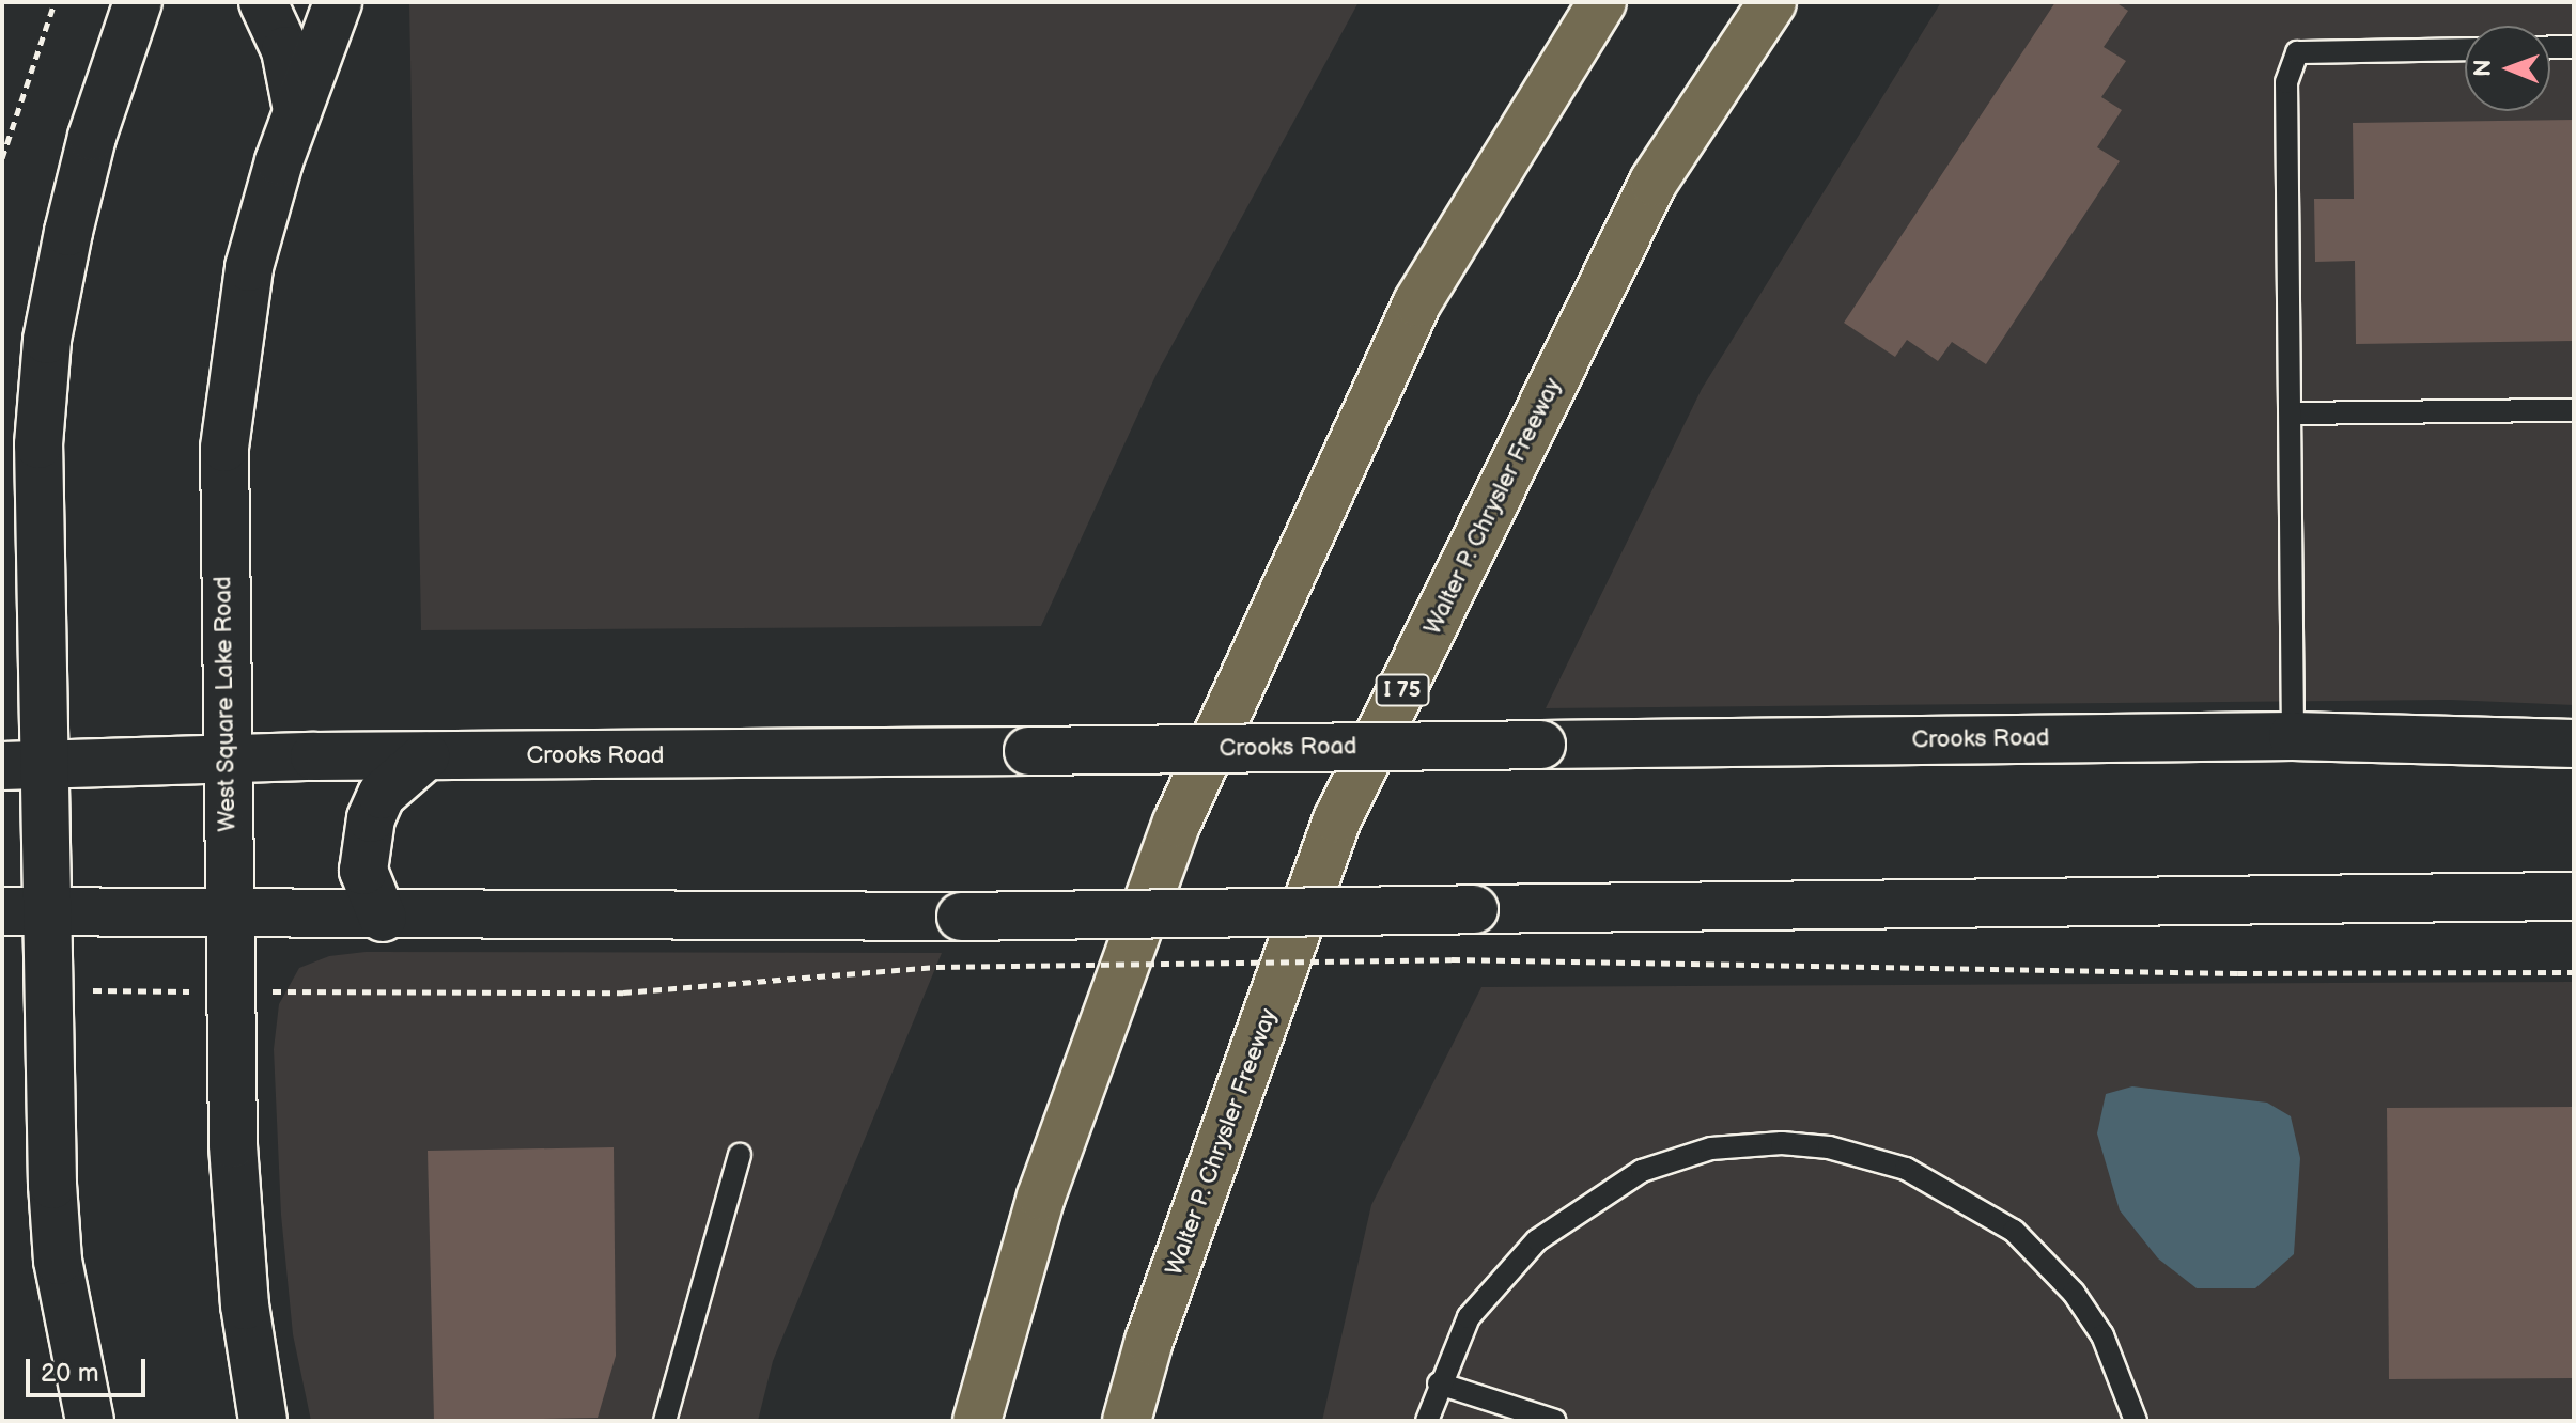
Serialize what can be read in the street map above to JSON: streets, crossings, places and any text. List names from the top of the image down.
{
  "streets": {
    "highway": ["Walter P. Chrysler Freeway", "I 75"],
    "main road": ["West Square Lake Road", "Crooks Road"]
  },
  "crossings": [
    ["West Square Lake Road", "Crooks Road"]
  ],
  "scale_bar": "20 m",
  "north": "left"
}
